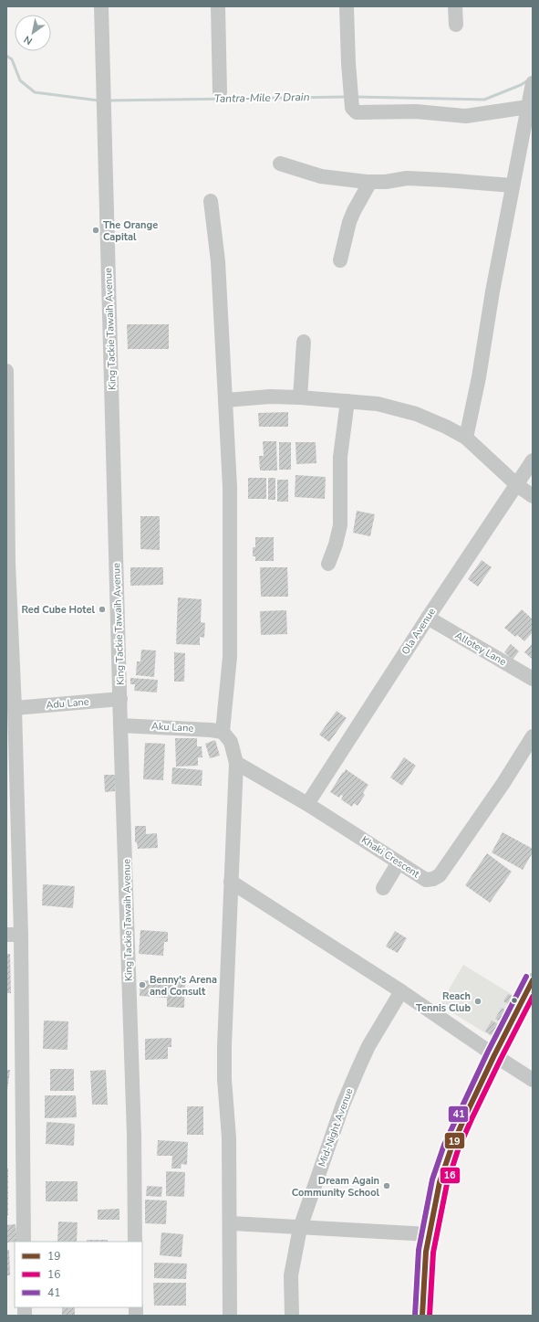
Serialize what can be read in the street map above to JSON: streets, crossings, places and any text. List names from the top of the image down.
{
  "streets": {
    "street": [
      "King Tackie Tawaih Avenue",
      "Ola Avenue",
      "Allotey Lane",
      "Adu Lane",
      "Aku Lane",
      "Khaki Crescent",
      "Mid-Night Avenue"
    ]
  },
  "crossings": [
    ["King Tackie Tawaih Avenue", "Adu Lane"],
    ["King Tackie Tawaih Avenue", "Aku Lane"],
    ["Ola Avenue", "Allotey Lane"],
    ["Ola Avenue", "Khaki Crescent"]
  ],
  "water": ["Tantra-Mile 7 Drain"],
  "places": [
    "The Orange Capital",
    "Red Cube Hotel",
    "Benny's Arena and Consult",
    "Reach Tennis Club",
    "Dream Again Community School"
  ],
  "lines": ["transit line 41", "transit line 19", "transit line 16"],
  "legend": ["19", "16", "41"],
  "north": "bottom left"
}
